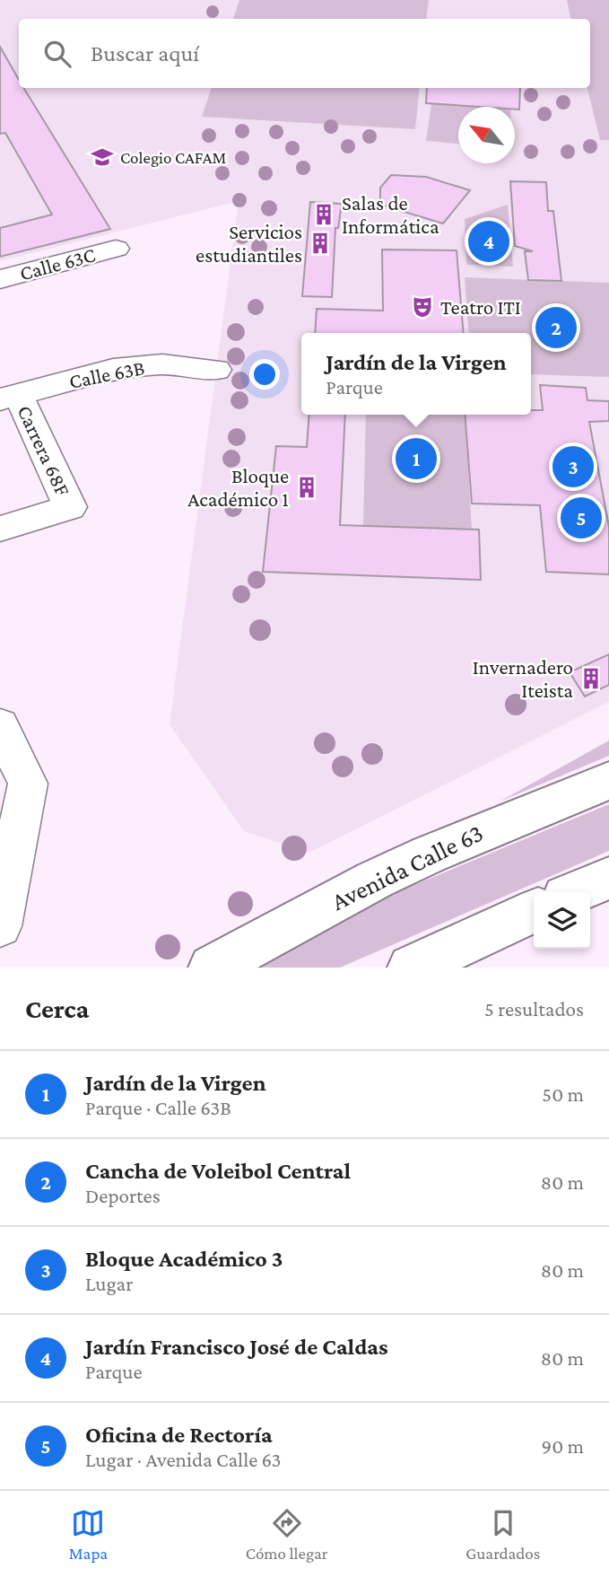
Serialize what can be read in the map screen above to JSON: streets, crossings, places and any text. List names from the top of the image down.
{
  "streets": {
    "main road": ["Avenida Calle 63"],
    "street": ["Calle 63C", "Calle 63B", "Carrera 68F"]
  },
  "crossings": [
    ["Calle 63B", "Carrera 68F"]
  ],
  "places": {
    "school or university": ["Colegio CAFAM"],
    "building": [
      "Salas de Informática",
      "Servicios estudiantiles",
      "Bloque Académico 1",
      "Invernadero Iteista"
    ],
    "theatre": ["Teatro ITI"]
  },
  "north": "top left",
  "page": {
    "search": "Buscar aquí",
    "pins": [
      "4",
      "2",
      "1",
      "3",
      "5"
    ],
    "popup": ["Jardín de la Virgen", "Parque"],
    "heading": ["Cerca", "5 resultados"],
    "list": [
      {
        "mark": "1",
        "name": "Jardín de la Virgen",
        "note": "Parque · Calle 63B",
        "value": "50 m"
      },
      {
        "mark": "2",
        "name": "Cancha de Voleibol Central",
        "note": "Deportes",
        "value": "80 m"
      },
      {
        "mark": "3",
        "name": "Bloque Académico 3",
        "note": "Lugar",
        "value": "80 m"
      },
      {
        "mark": "4",
        "name": "Jardín Francisco José de Caldas",
        "note": "Parque",
        "value": "80 m"
      },
      {
        "mark": "5",
        "name": "Oficina de Rectoría",
        "note": "Lugar · Avenida Calle 63",
        "value": "90 m"
      }
    ],
    "nav": ["Mapa", "Cómo llegar", "Guardados"]
  }
}
